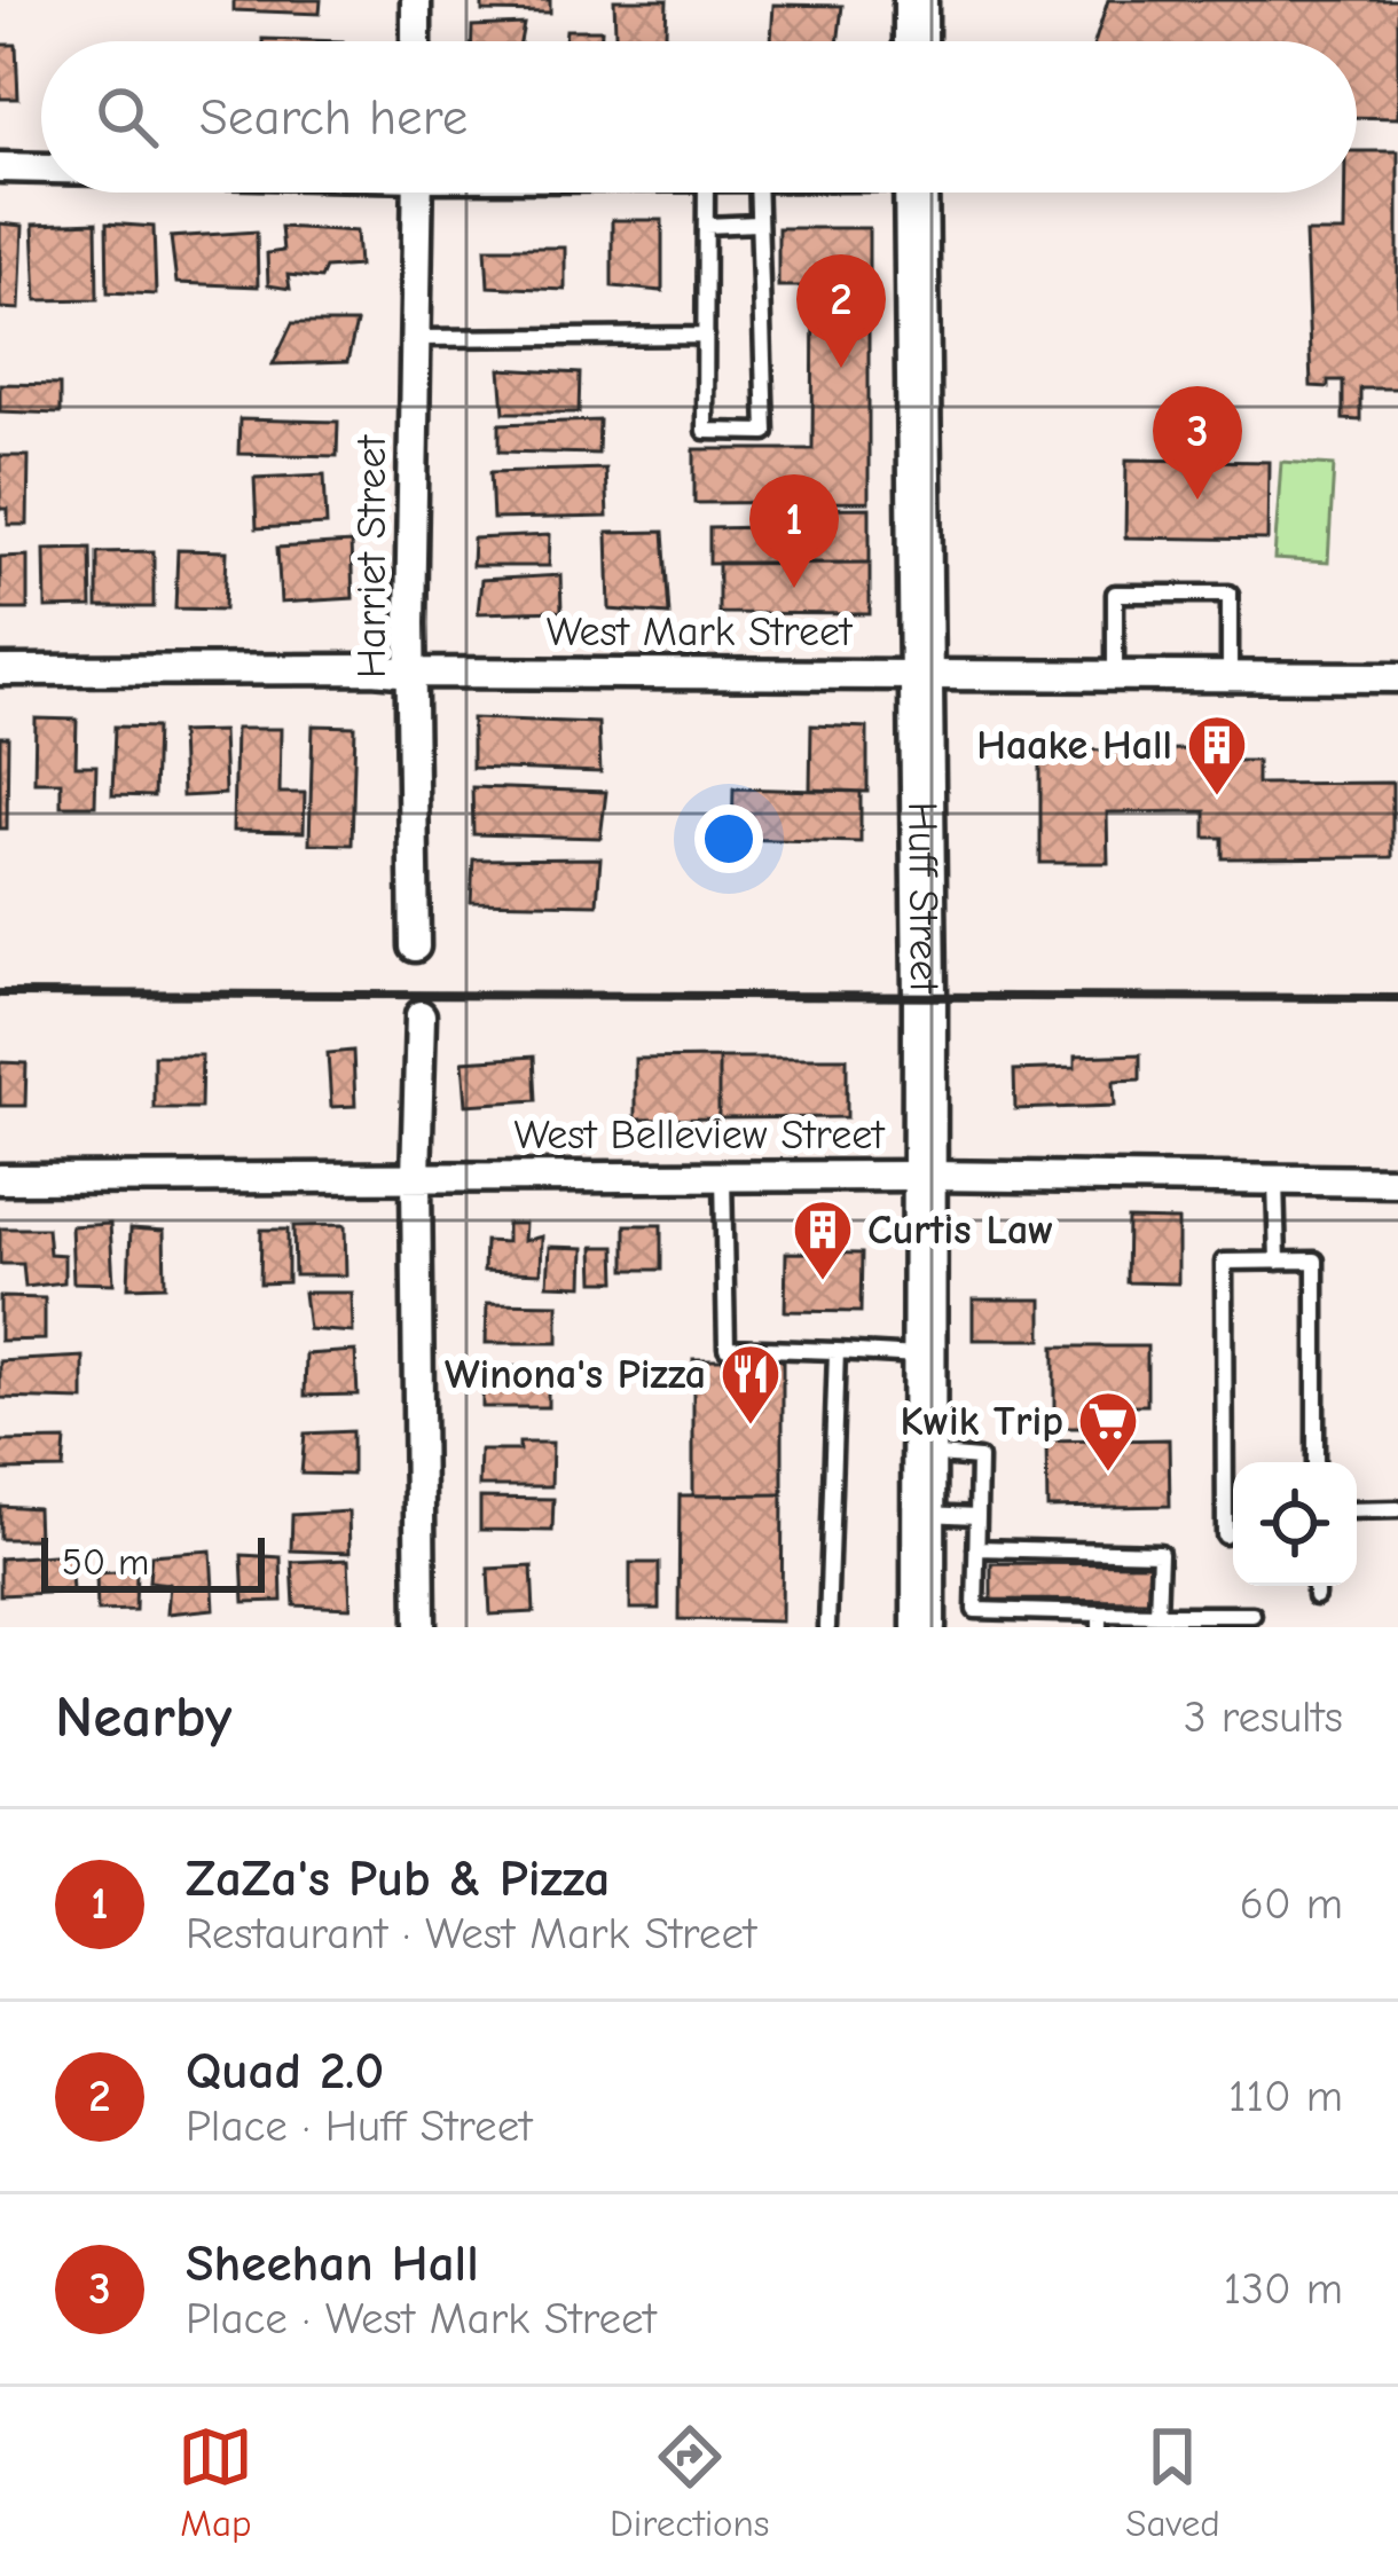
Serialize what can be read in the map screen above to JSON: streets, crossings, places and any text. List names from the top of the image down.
{
  "streets": {
    "main road": ["Huff Street"],
    "street": ["Harriet Street", "West Mark Street", "West Belleview Street"]
  },
  "crossings": [
    ["Harriet Street", "West Mark Street"],
    ["West Mark Street", "Huff Street"],
    ["Huff Street", "West Belleview Street"]
  ],
  "places": {
    "building": ["Haake Hall", "Curtis Law"],
    "restaurant": ["Winona's Pizza"],
    "supermarket": ["Kwik Trip"]
  },
  "scale_bar": "50 m",
  "page": {
    "search": "Search here",
    "pins": ["2", "3", "1"],
    "scale": "50 m",
    "heading": ["Nearby", "3 results"],
    "list": [
      {
        "mark": "1",
        "name": "ZaZa's Pub & Pizza",
        "note": "Restaurant · West Mark Street",
        "value": "60 m"
      },
      {
        "mark": "2",
        "name": "Quad 2.0",
        "note": "Place · Huff Street",
        "value": "110 m"
      },
      {
        "mark": "3",
        "name": "Sheehan Hall",
        "note": "Place · West Mark Street",
        "value": "130 m"
      }
    ],
    "nav": ["Map", "Directions", "Saved"]
  }
}
